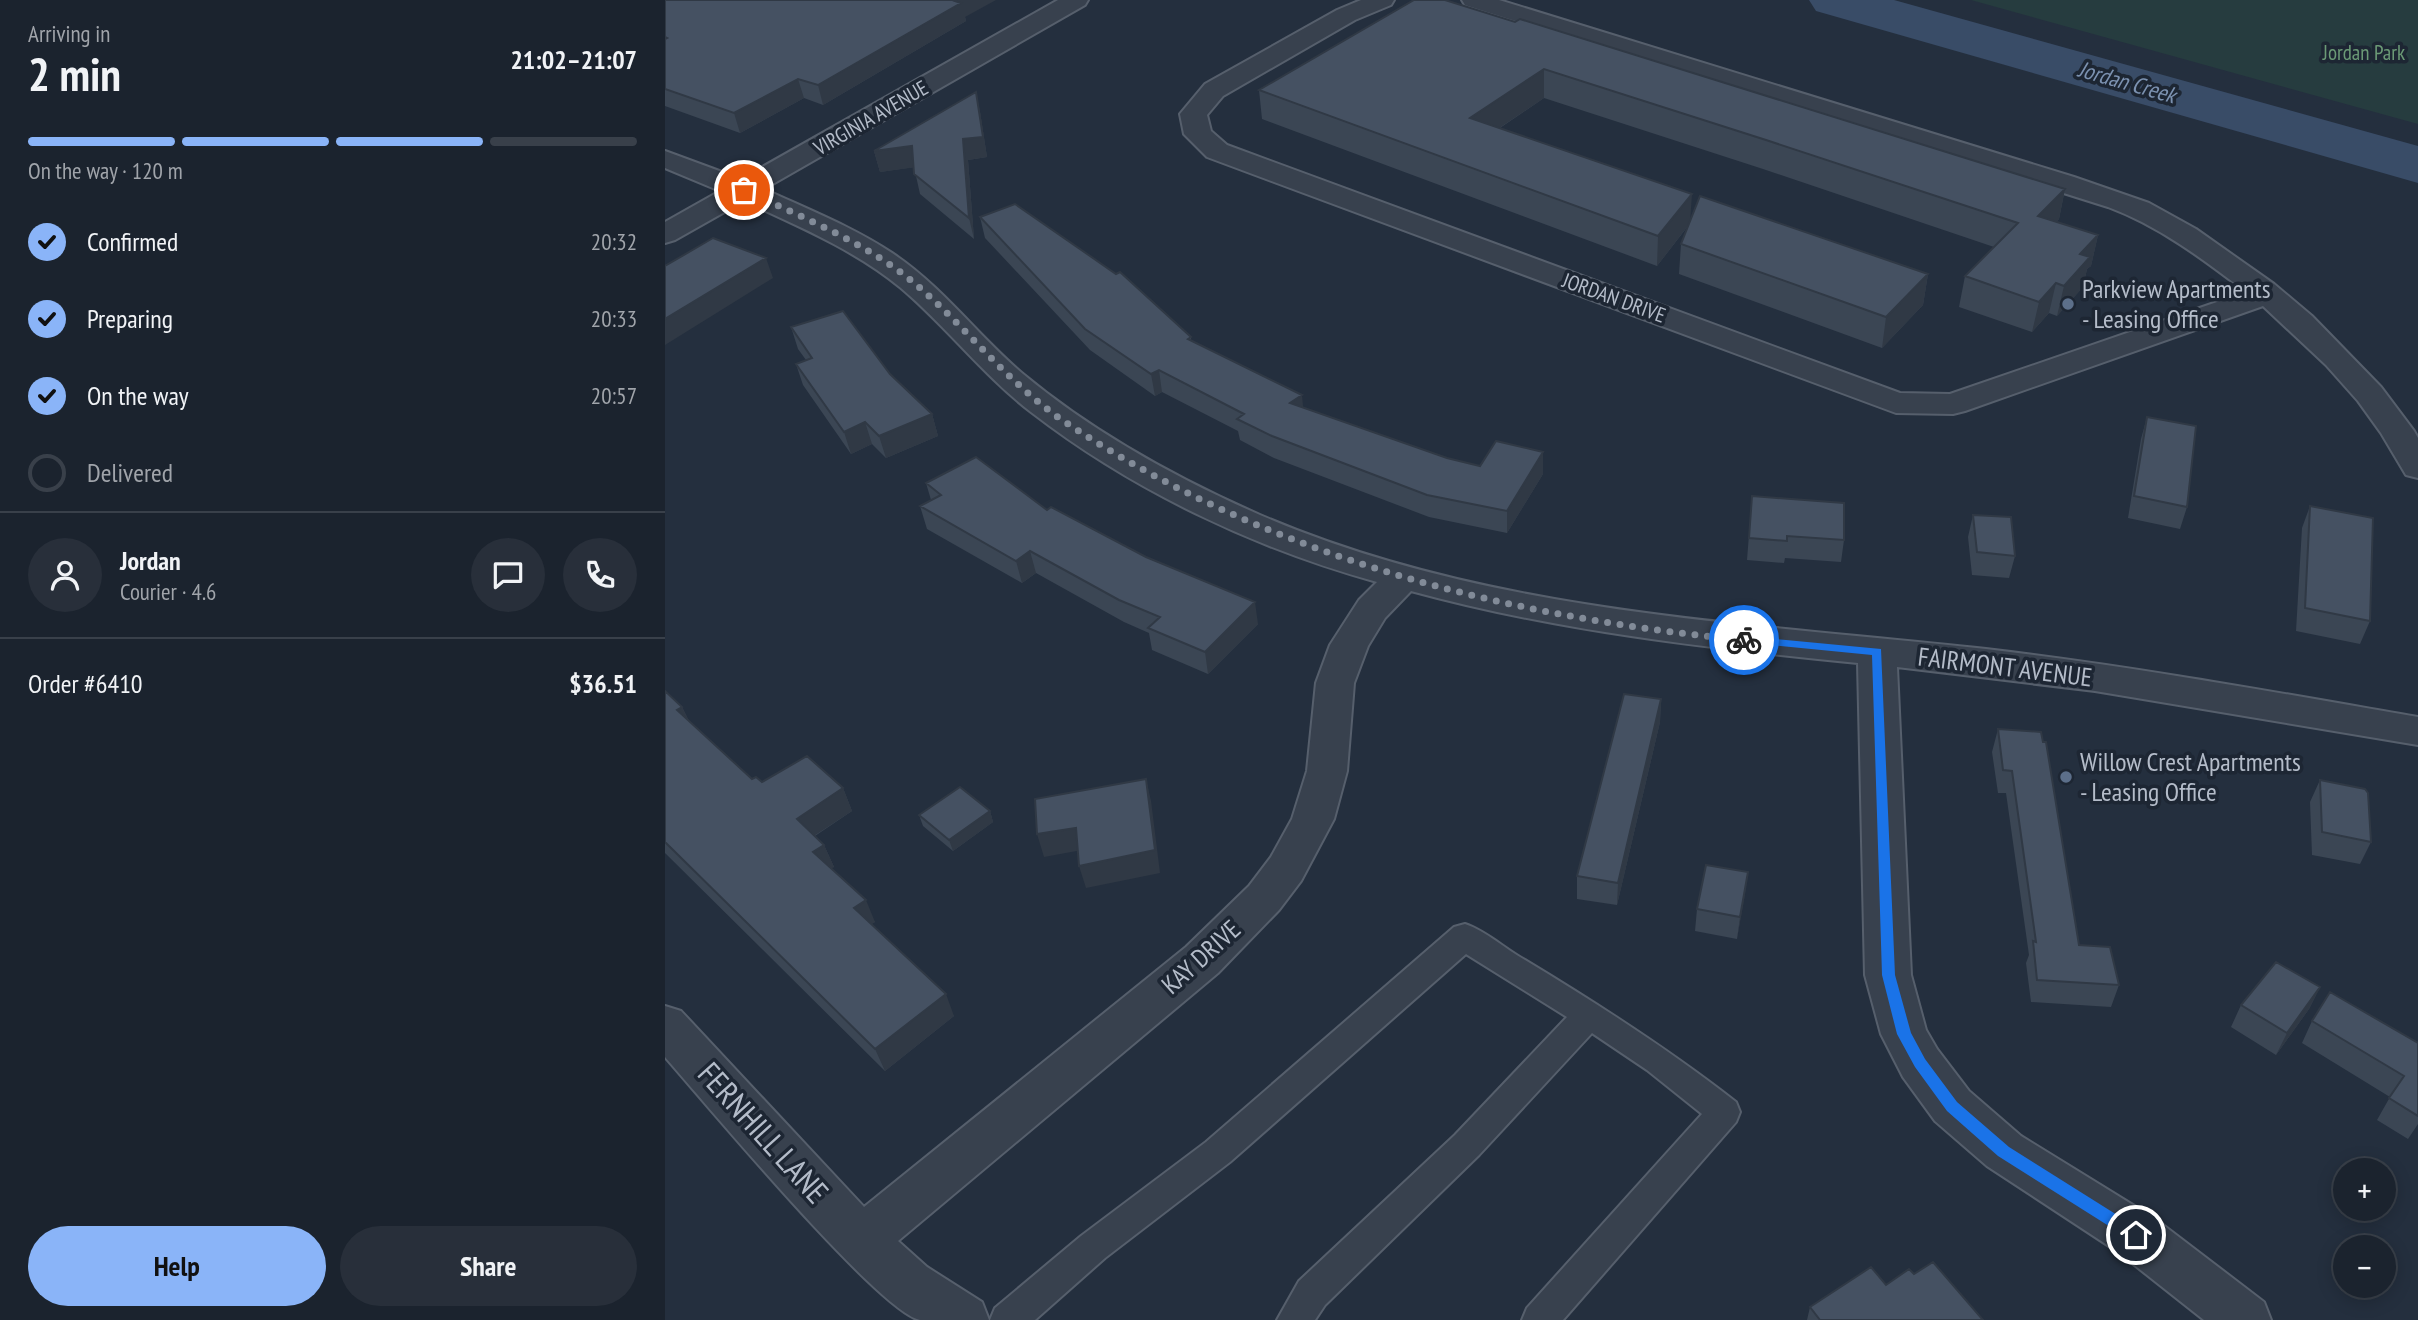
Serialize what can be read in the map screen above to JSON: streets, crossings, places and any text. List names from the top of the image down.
{
  "streets": {
    "street": [
      "VIRGINIA AVENUE",
      "JORDAN DRIVE",
      "FAIRMONT AVENUE",
      "KAY DRIVE",
      "FERNHILL LANE"
    ]
  },
  "crossings": [
    ["VIRGINIA AVENUE", "FAIRMONT AVENUE"],
    ["FAIRMONT AVENUE", "KAY DRIVE"],
    ["KAY DRIVE", "FERNHILL LANE"]
  ],
  "water": ["Jordan Creek"],
  "parks": ["Jordan Park"],
  "places": ["Parkview Apartments - Leasing Office", "Willow Crest Apartments - Leasing Office"],
  "page": {
    "heading": ["2 min", "Arriving in", "21:02–21:07"],
    "panel": [
      "Jordan",
      "Courier · 4.6",
      "Order #6410",
      "$36.51"
    ],
    "bar": "On the way · 120 m",
    "list": [
      ["Confirmed", "20:32"],
      ["Preparing", "20:33"],
      ["On the way", "20:57"],
      "Delivered"
    ],
    "map_buttons": ["+", "−"],
    "buttons": ["Help", "Share"]
  }
}
